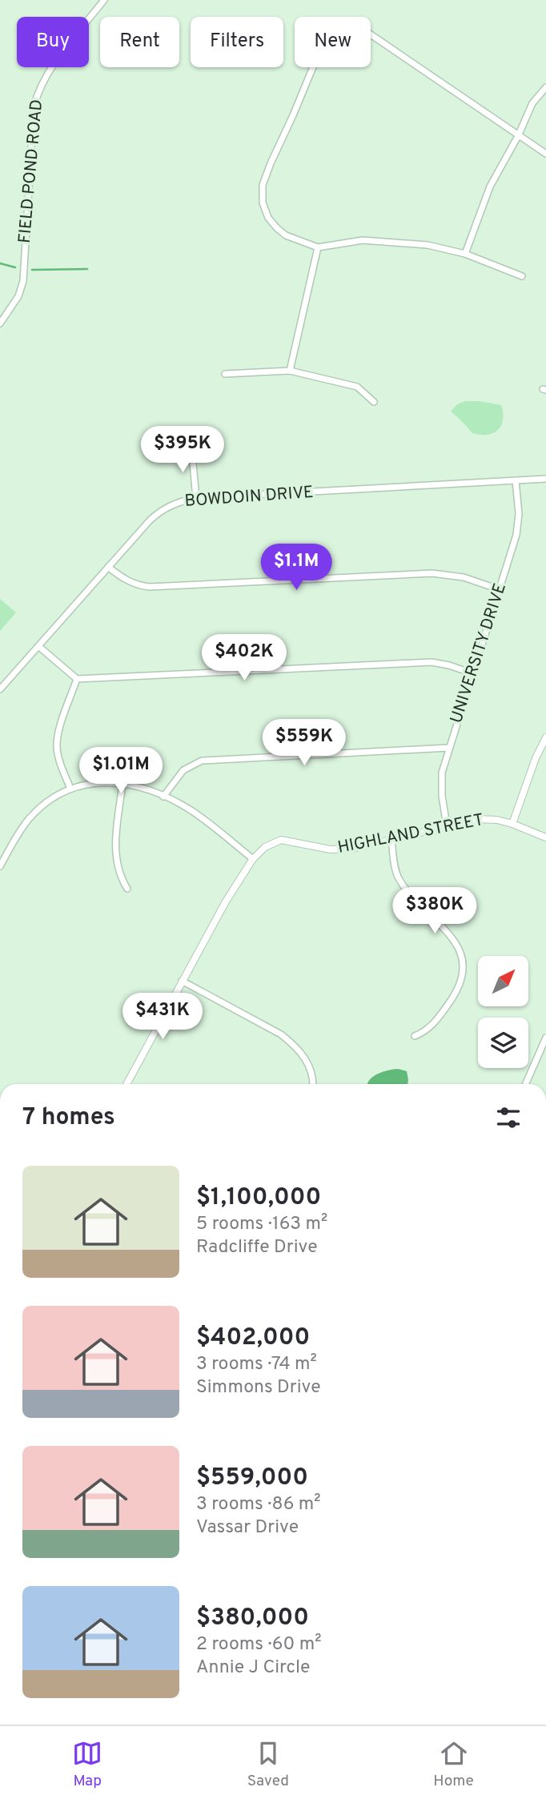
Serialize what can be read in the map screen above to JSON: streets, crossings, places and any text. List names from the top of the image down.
{
  "streets": {
    "street": [
      "FIELD POND ROAD",
      "BOWDOIN DRIVE",
      "UNIVERSITY DRIVE",
      "HIGHLAND STREET"
    ]
  },
  "crossings": [
    ["BOWDOIN DRIVE", "UNIVERSITY DRIVE"],
    ["UNIVERSITY DRIVE", "HIGHLAND STREET"]
  ],
  "north": "top right",
  "page": {
    "chip": [
      "Buy",
      "Rent",
      "Filters",
      "New"
    ],
    "price": [
      "$395K",
      "$1.1M",
      "$402K",
      "$559K",
      "$1.01M",
      "$380K",
      "$431K"
    ],
    "heading": "7 homes",
    "list": [
      {
        "name": "$1,100,000",
        "note": "5 rooms · 163 m² · Radcliffe Drive"
      },
      {
        "name": "$402,000",
        "note": "3 rooms · 74 m² · Simmons Drive"
      },
      {
        "name": "$559,000",
        "note": "3 rooms · 86 m² · Vassar Drive"
      },
      {
        "name": "$380,000",
        "note": "2 rooms · 60 m² · Annie J Circle"
      }
    ],
    "tabs": ["Map", "Saved", "Home"]
  }
}
